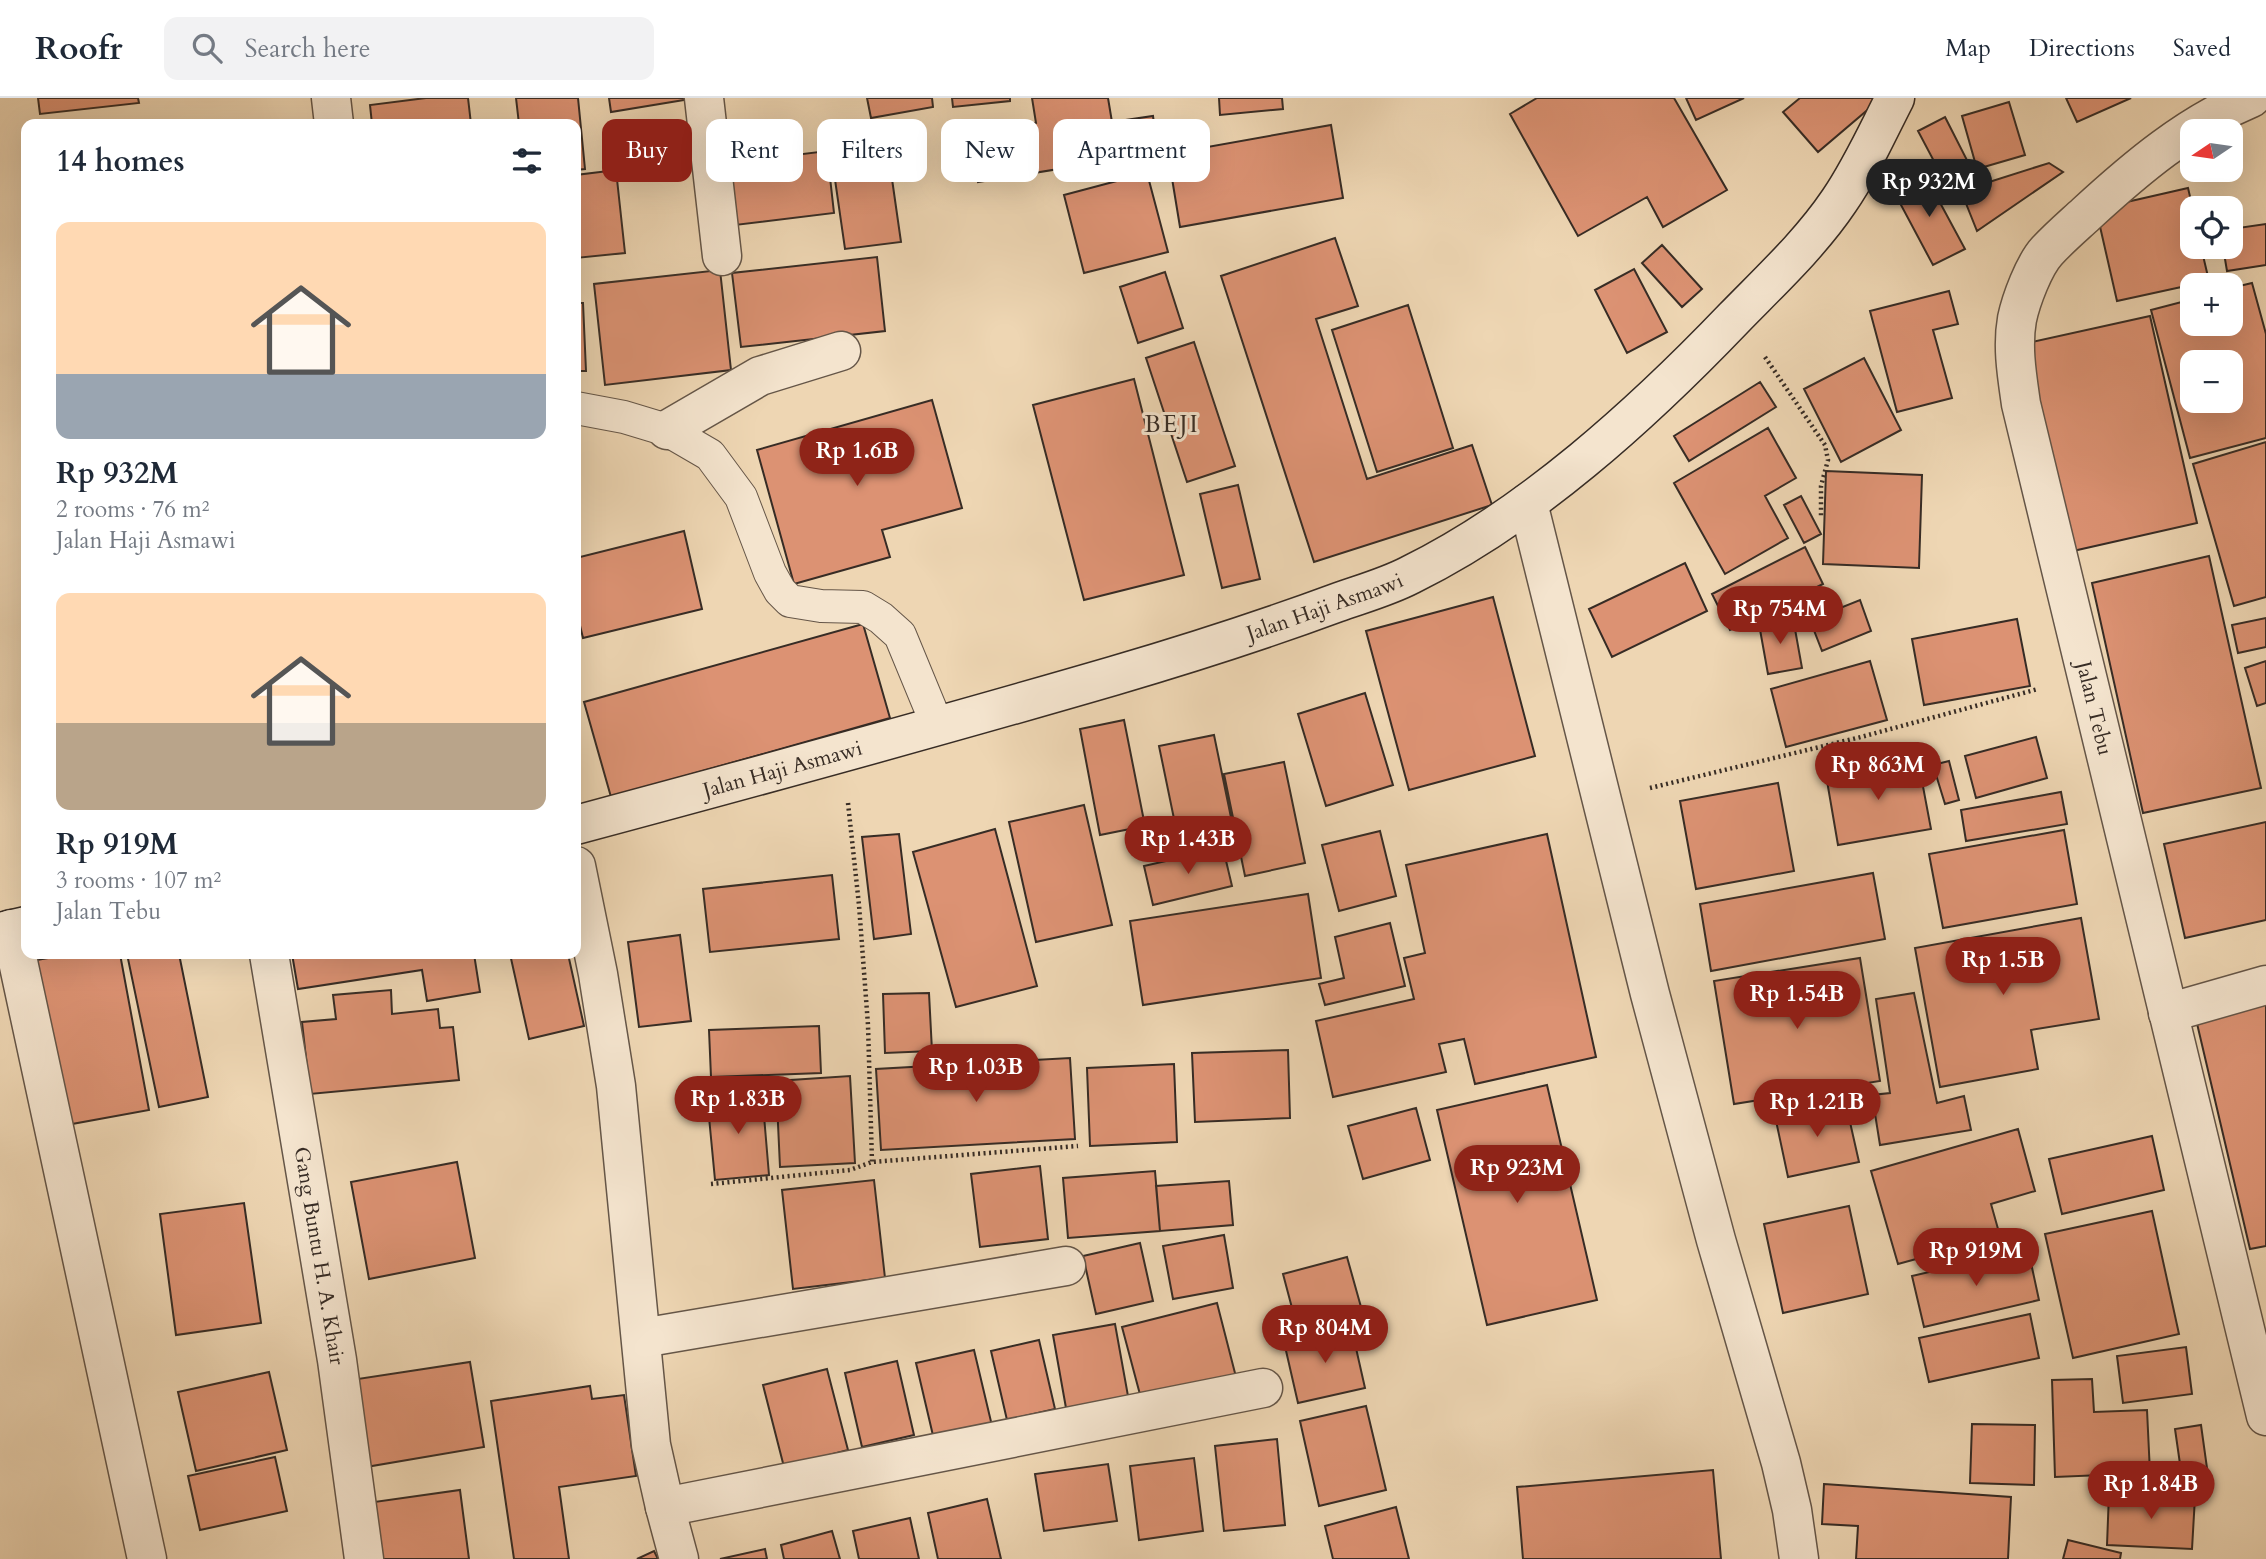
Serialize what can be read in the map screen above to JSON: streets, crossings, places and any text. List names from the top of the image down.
{
  "streets": {
    "street": ["Jalan Haji Asmawi", "Jalan Tebu", "Gang Buntu H. A. Khair"]
  },
  "districts": ["BEJI"],
  "north": "left",
  "page": {
    "header": "Roofr",
    "search": "Search here",
    "nav": ["Map", "Directions", "Saved"],
    "map_buttons": ["+", "−"],
    "chip": [
      "Buy",
      "Rent",
      "Filters",
      "New",
      "Apartment"
    ],
    "heading": "14 homes",
    "price": [
      "Rp 932M",
      "Rp 1.6B",
      "Rp 754M",
      "Rp 863M",
      "Rp 1.43B",
      "Rp 1.5B",
      "Rp 1.54B",
      "Rp 1.03B",
      "Rp 1.83B",
      "Rp 1.21B",
      "Rp 923M",
      "Rp 919M",
      "Rp 804M",
      "Rp 1.84B"
    ],
    "list": [
      {
        "name": "Rp 932M",
        "note": "2 rooms · 76 m² · Jalan Haji Asmawi"
      },
      {
        "name": "Rp 919M",
        "note": "3 rooms · 107 m² · Jalan Tebu"
      }
    ]
  }
}
